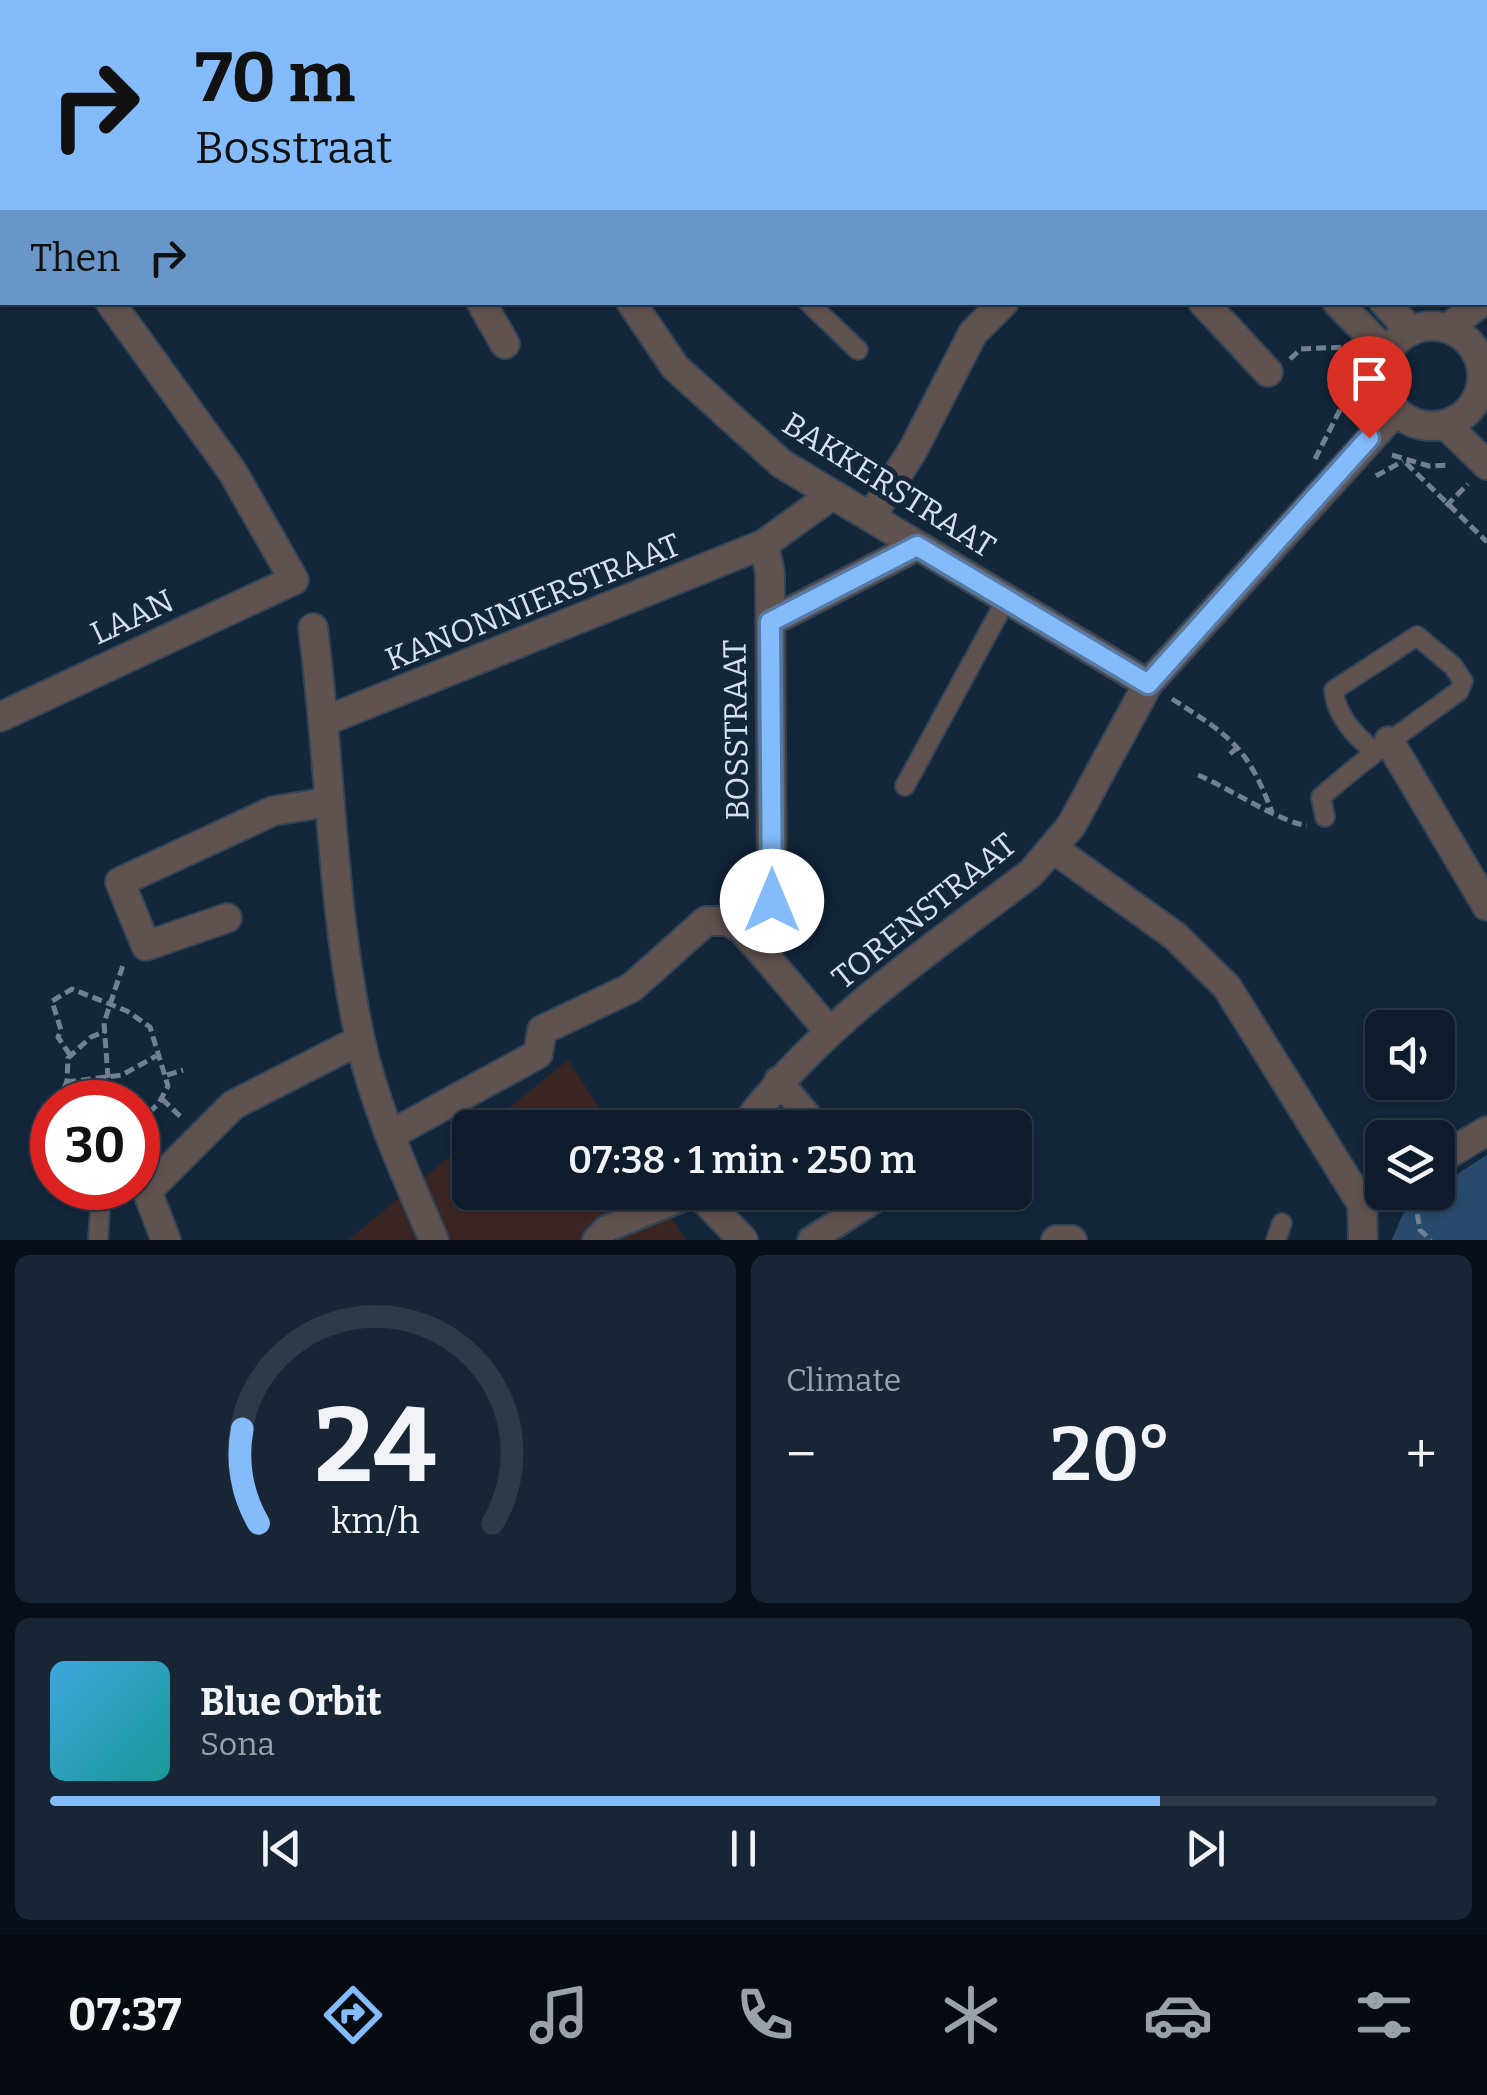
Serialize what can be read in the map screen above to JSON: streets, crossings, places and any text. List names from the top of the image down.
{
  "streets": {
    "street": [
      "BAKKERSTRAAT",
      "KANONNIERSTRAAT",
      "LAAN",
      "BOSSTRAAT",
      "TORENSTRAAT"
    ]
  },
  "crossings": [
    ["BAKKERSTRAAT", "BOSSTRAAT"],
    ["BAKKERSTRAAT", "TORENSTRAAT"],
    ["KANONNIERSTRAAT", "BOSSTRAAT"]
  ],
  "page": {
    "turn": ["70 m", "Bosstraat"],
    "then": "Then",
    "limit": "30",
    "trip": "07:38 · 1 min · 250 m",
    "tile": "Climate",
    "heat": ["−", "20°", "+"],
    "song": ["Blue Orbit", "Sona"],
    "tabs": "07:37",
    "gauge": ["24", "km/h"]
  }
}
